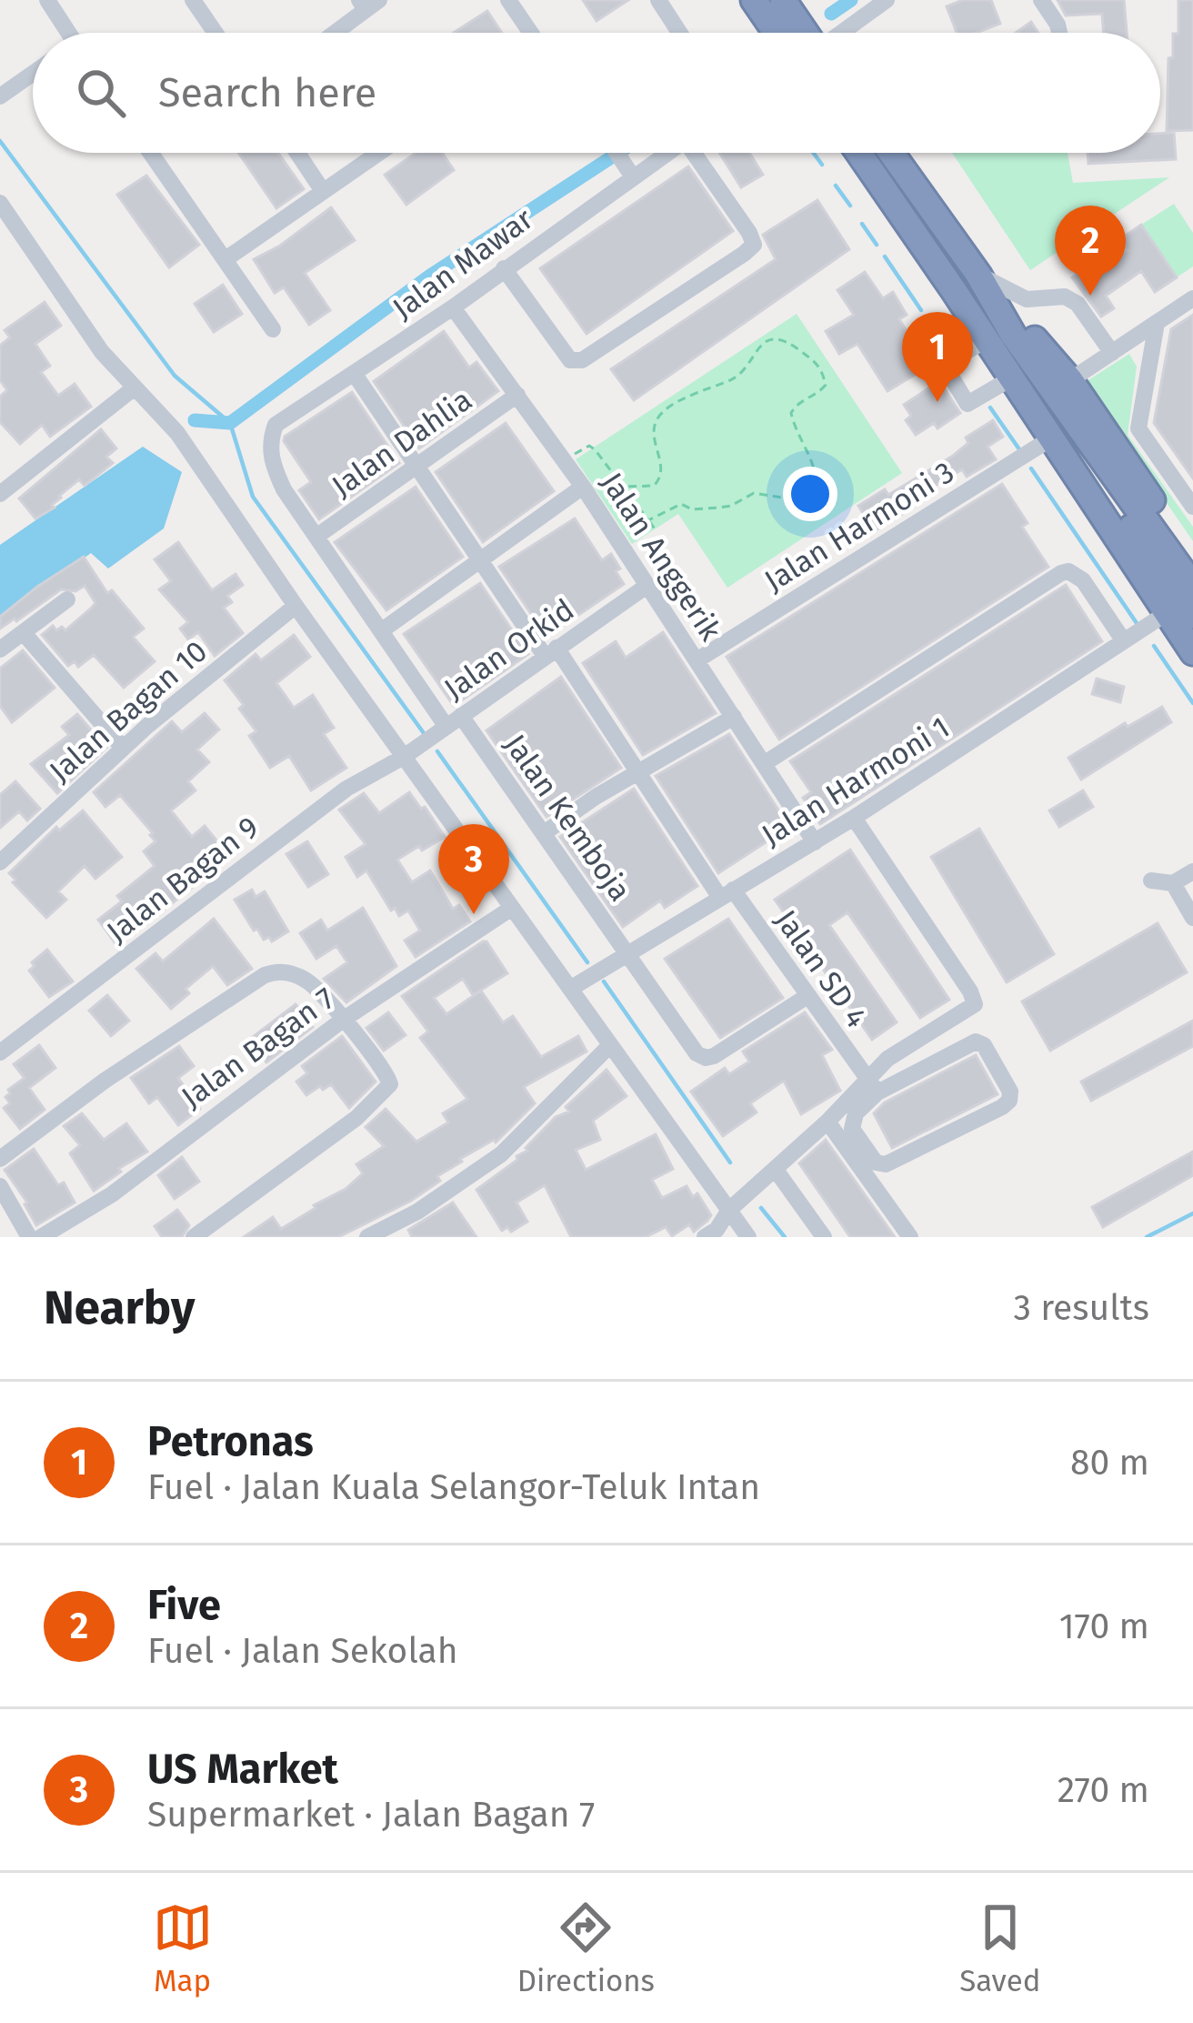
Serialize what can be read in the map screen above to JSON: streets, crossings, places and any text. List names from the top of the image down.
{
  "streets": {
    "street": [
      "Jalan Mawar",
      "Jalan Dahlia",
      "Jalan Harmoni 3",
      "Jalan Anggerik",
      "Jalan Orkid",
      "Jalan Bagan 10",
      "Jalan Harmoni 1",
      "Jalan Kemboja",
      "Jalan Bagan 9",
      "Jalan SD 4",
      "Jalan Bagan 7"
    ]
  },
  "crossings": [
    ["Jalan Mawar", "Jalan Anggerik"],
    ["Jalan Mawar", "Jalan Kemboja"],
    ["Jalan Mawar", "Jalan SD 4"],
    ["Jalan Dahlia", "Jalan Anggerik"],
    ["Jalan Dahlia", "Jalan Kemboja"],
    ["Jalan Dahlia", "Jalan SD 4"],
    ["Jalan Harmoni 3", "Jalan Anggerik"],
    ["Jalan Anggerik", "Jalan Orkid"],
    ["Jalan Anggerik", "Jalan Harmoni 1"],
    ["Jalan Orkid", "Jalan Kemboja"],
    ["Jalan Orkid", "Jalan Bagan 9"],
    ["Jalan Orkid", "Jalan SD 4"],
    ["Jalan Harmoni 1", "Jalan Kemboja"],
    ["Jalan Harmoni 1", "Jalan SD 4"],
    ["Jalan Kemboja", "Jalan SD 4"]
  ],
  "page": {
    "search": "Search here",
    "pins": ["2", "1", "3"],
    "heading": ["Nearby", "3 results"],
    "list": [
      {
        "mark": "1",
        "name": "Petronas",
        "note": "Fuel · Jalan Kuala Selangor-Teluk Intan",
        "value": "80 m"
      },
      {
        "mark": "2",
        "name": "Five",
        "note": "Fuel · Jalan Sekolah",
        "value": "170 m"
      },
      {
        "mark": "3",
        "name": "US Market",
        "note": "Supermarket · Jalan Bagan 7",
        "value": "270 m"
      }
    ],
    "nav": ["Map", "Directions", "Saved"]
  }
}
